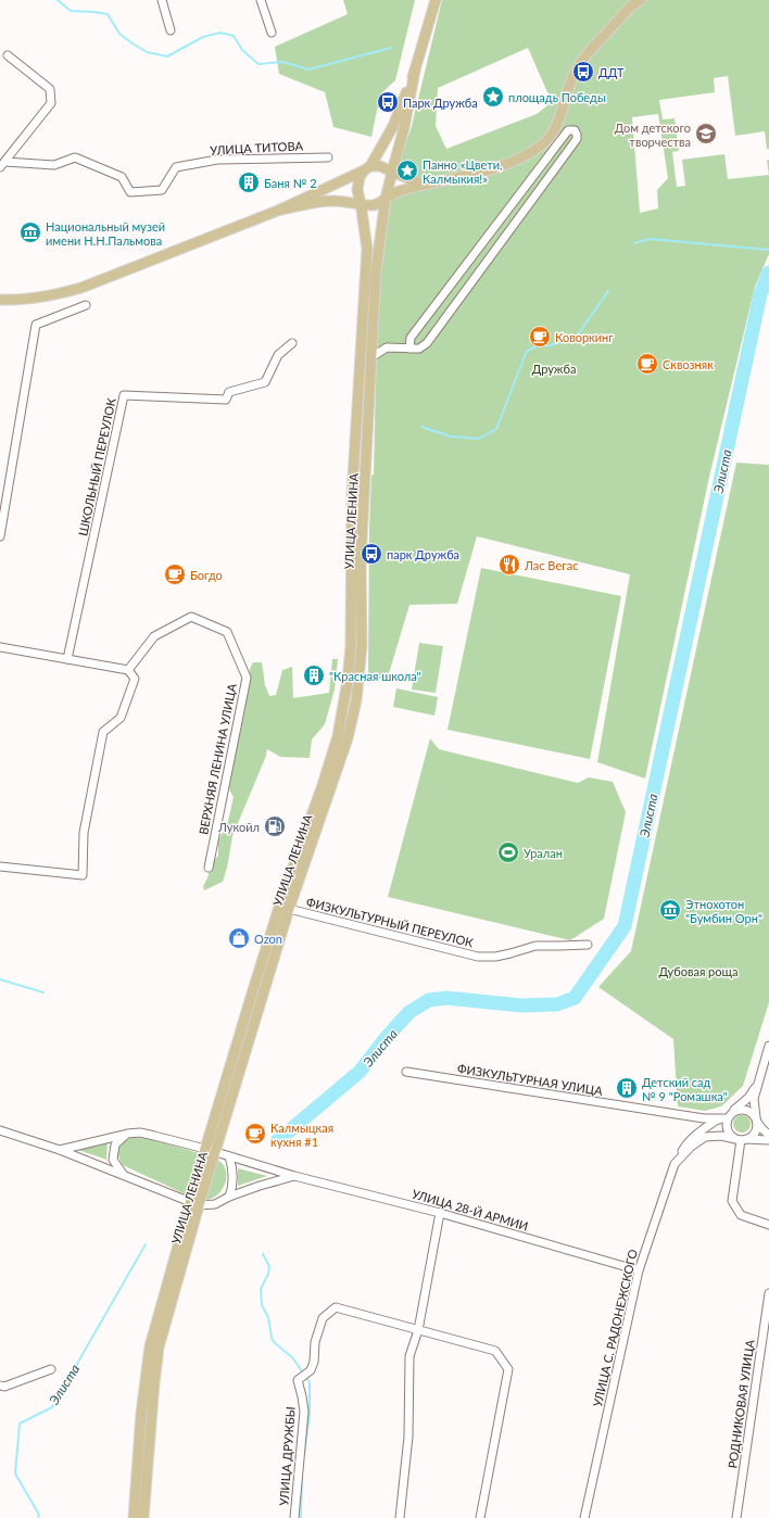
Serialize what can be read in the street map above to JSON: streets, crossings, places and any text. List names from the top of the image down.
{
  "streets": {
    "main road": ["УЛИЦА ЛЕНИНА"],
    "street": [
      "УЛИЦА ТИТОВА",
      "ШКОЛЬНЫЙ ПЕРЕУЛОК",
      "ВЕРХНЯЯ ЛЕНИНА УЛИЦА",
      "ФИЗКУЛЬТУРНЫЙ ПЕРЕУЛОК",
      "ФИЗКУЛЬТУРНАЯ УЛИЦА",
      "УЛИЦА 28-Й АРМИИ",
      "УЛИЦА С. РАДОНЕЖСКОГО",
      "РОДНИКОВАЯ УЛИЦА",
      "УЛИЦА ДРУЖБЫ"
    ]
  },
  "crossings": [
    ["УЛИЦА ЛЕНИНА", "ФИЗКУЛЬТУРНЫЙ ПЕРЕУЛОК"],
    ["УЛИЦА ЛЕНИНА", "УЛИЦА 28-Й АРМИИ"],
    ["ФИЗКУЛЬТУРНАЯ УЛИЦА", "УЛИЦА С. РАДОНЕЖСКОГО"],
    ["УЛИЦА 28-Й АРМИИ", "УЛИЦА С. РАДОНЕЖСКОГО"]
  ],
  "water": ["Элиста"],
  "parks": ["Дружба", "Дубовая роща"],
  "places": {
    "bus stop": ["ДДТ", "Парк Дружба", "парк Дружба"],
    "place": ["площадь Победы", "Панно «Цвети, Калмыкия!»"],
    "school or university": ["Дом детского творчества"],
    "building": ["Баня № 2", "\"Красная школа\"", "Детский сад № 9 \"Ромашка\""],
    "museum": ["Национальный музей имени Н.Н.Пальмова", "Этнохотон \"Бумбин Орн\""],
    "cafe": [
      "Коворкинг",
      "Сквозняк",
      "Богдо",
      "Калмыцкая кухня #1"
    ],
    "restaurant": ["Лас Вегас"],
    "fuel station": ["Лукойл"],
    "sports": ["Уралан"],
    "shop": ["Ozon"]
  }
}
